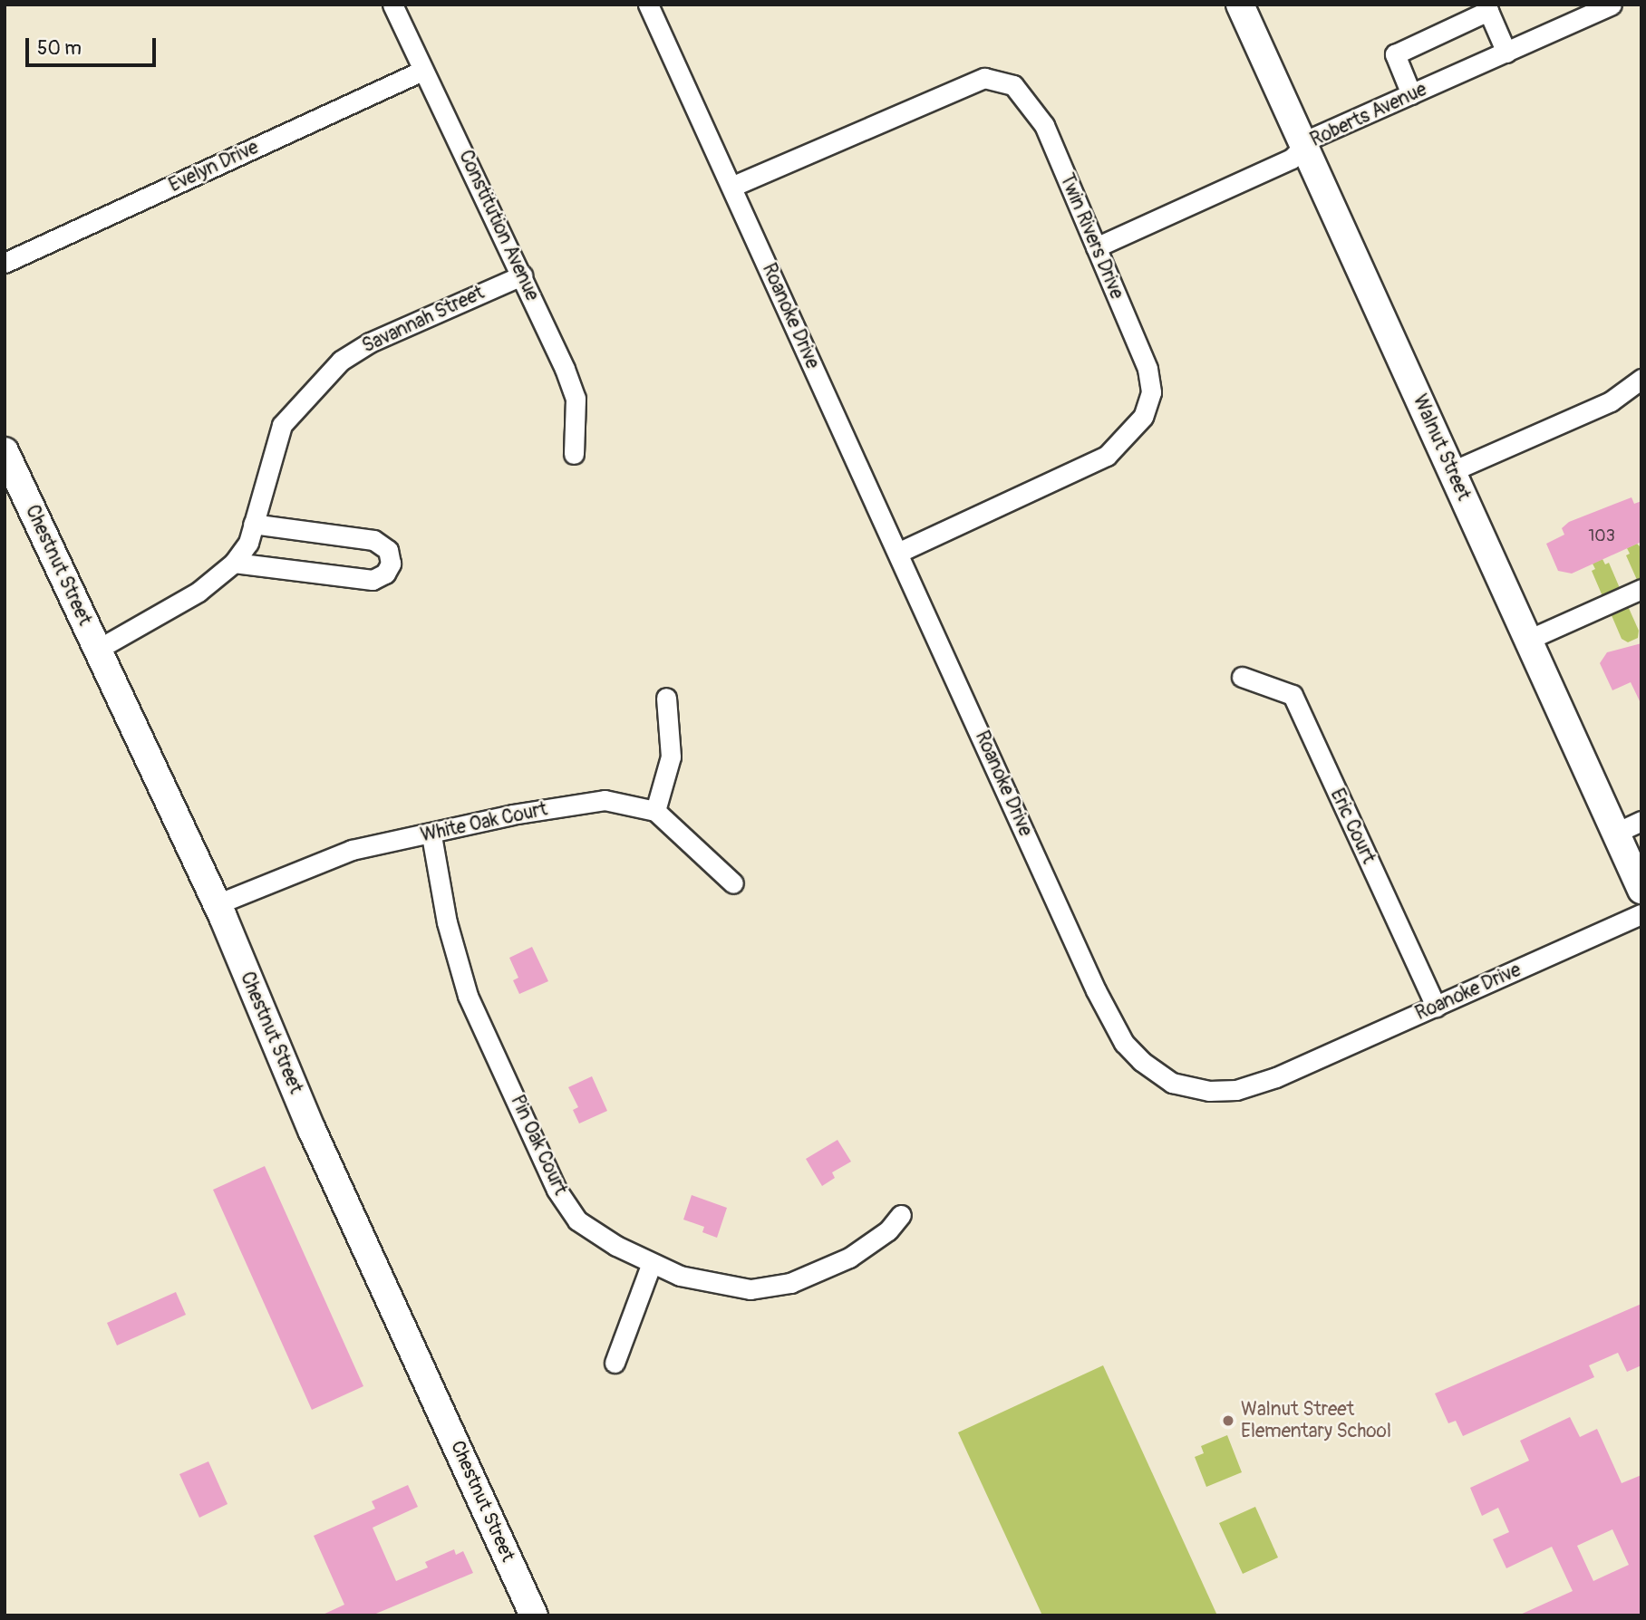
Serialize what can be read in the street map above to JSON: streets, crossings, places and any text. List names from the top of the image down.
{
  "streets": {
    "street": [
      "Roberts Avenue",
      "Evelyn Drive",
      "Constitution Avenue",
      "Twin Rivers Drive",
      "Roanoke Drive",
      "Savannah Street",
      "Walnut Street",
      "Chestnut Street",
      "White Oak Court",
      "Eric Court",
      "Pin Oak Court"
    ]
  },
  "crossings": [
    ["Roberts Avenue", "Twin Rivers Drive"],
    ["Roberts Avenue", "Walnut Street"],
    ["Evelyn Drive", "Constitution Avenue"],
    ["Constitution Avenue", "Savannah Street"],
    ["Twin Rivers Drive", "Roanoke Drive"],
    ["Roanoke Drive", "Eric Court"],
    ["Savannah Street", "Chestnut Street"],
    ["Chestnut Street", "White Oak Court"],
    ["White Oak Court", "Pin Oak Court"]
  ],
  "places": ["Walnut Street Elementary School"],
  "house_numbers": ["103"],
  "scale_bar": "50 m"
}
